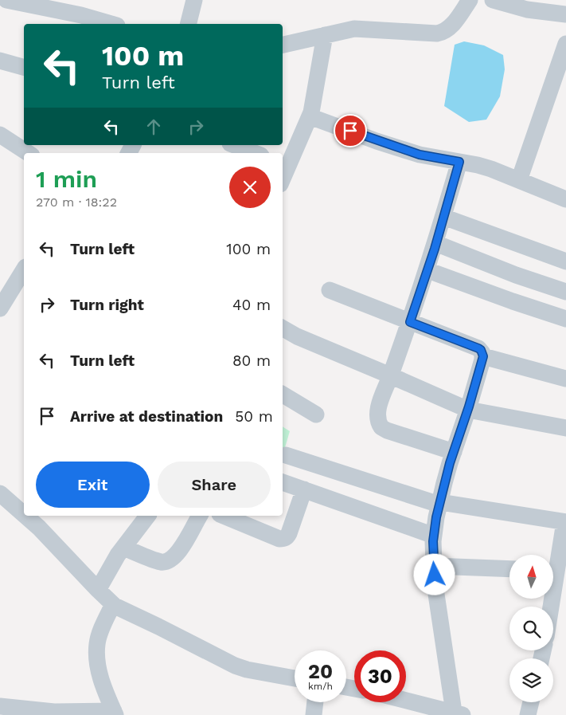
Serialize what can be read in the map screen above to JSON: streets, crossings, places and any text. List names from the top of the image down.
{
  "north": "top",
  "page": {
    "turn": ["100 m", "Turn left"],
    "heading": ["1 min", "270 m · 18:22"],
    "list": [
      {
        "name": "Turn left",
        "value": "100 m"
      },
      {
        "name": "Turn right",
        "value": "40 m"
      },
      {
        "name": "Turn left",
        "value": "80 m"
      },
      {
        "name": "Arrive at destination",
        "value": "50 m"
      }
    ],
    "buttons": ["Exit", "Share"],
    "speed": "20 km/h",
    "limit": "30"
  }
}
